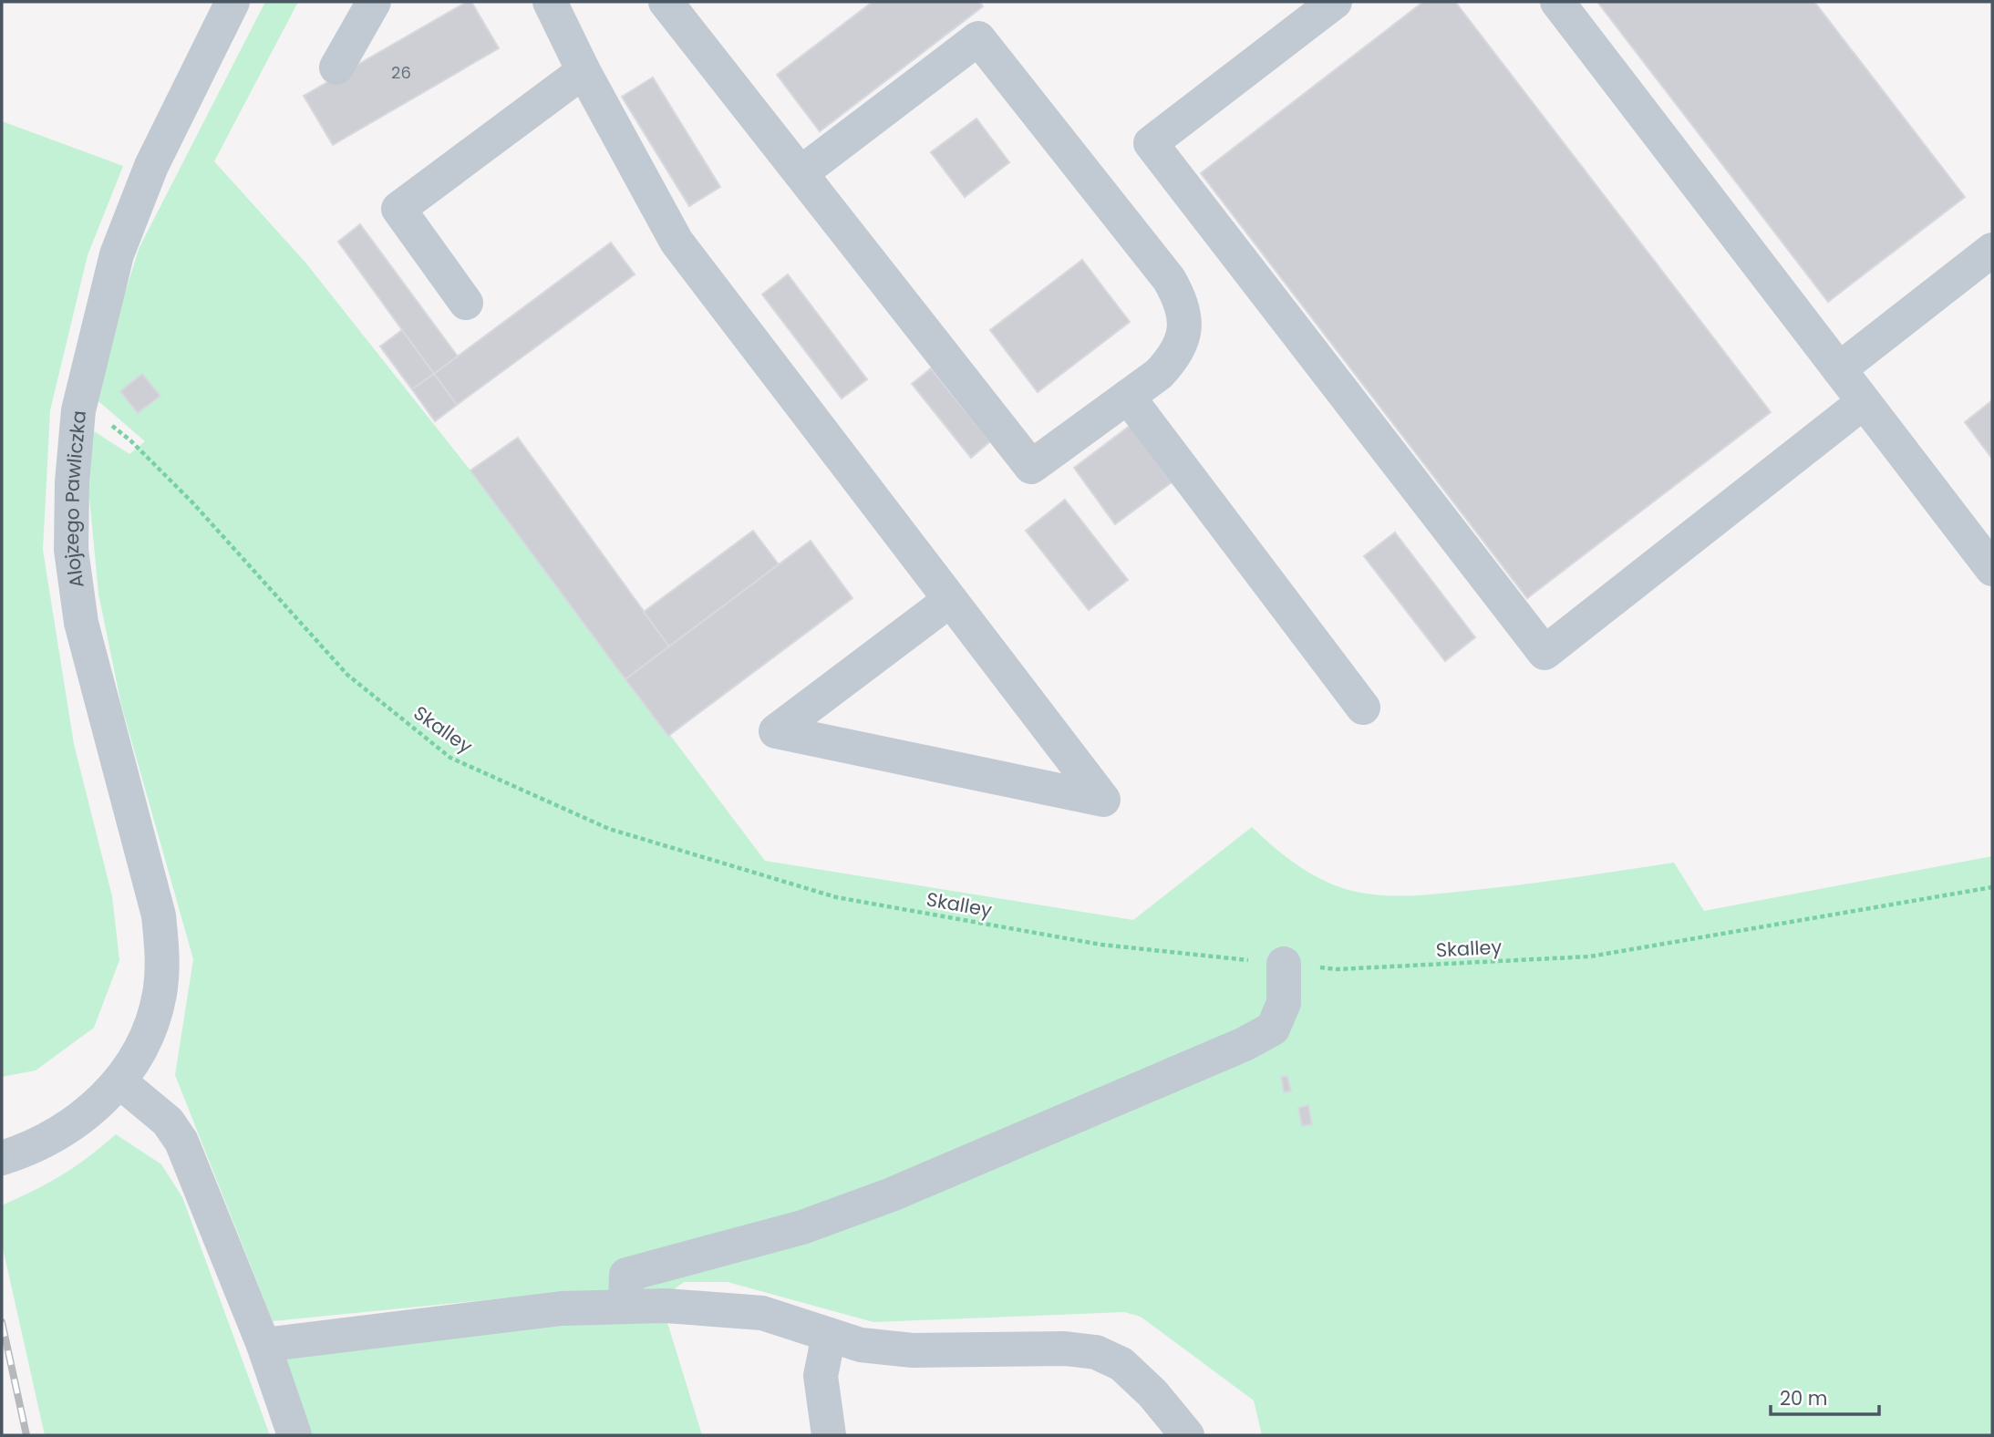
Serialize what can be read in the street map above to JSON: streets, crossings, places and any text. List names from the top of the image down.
{
  "streets": {
    "street": ["Alojzego Pawliczka"],
    "path": ["Skalley"]
  },
  "crossings": [
    ["Alojzego Pawliczka", "Skalley"]
  ],
  "house_numbers": ["26"],
  "scale_bar": "20 m"
}
